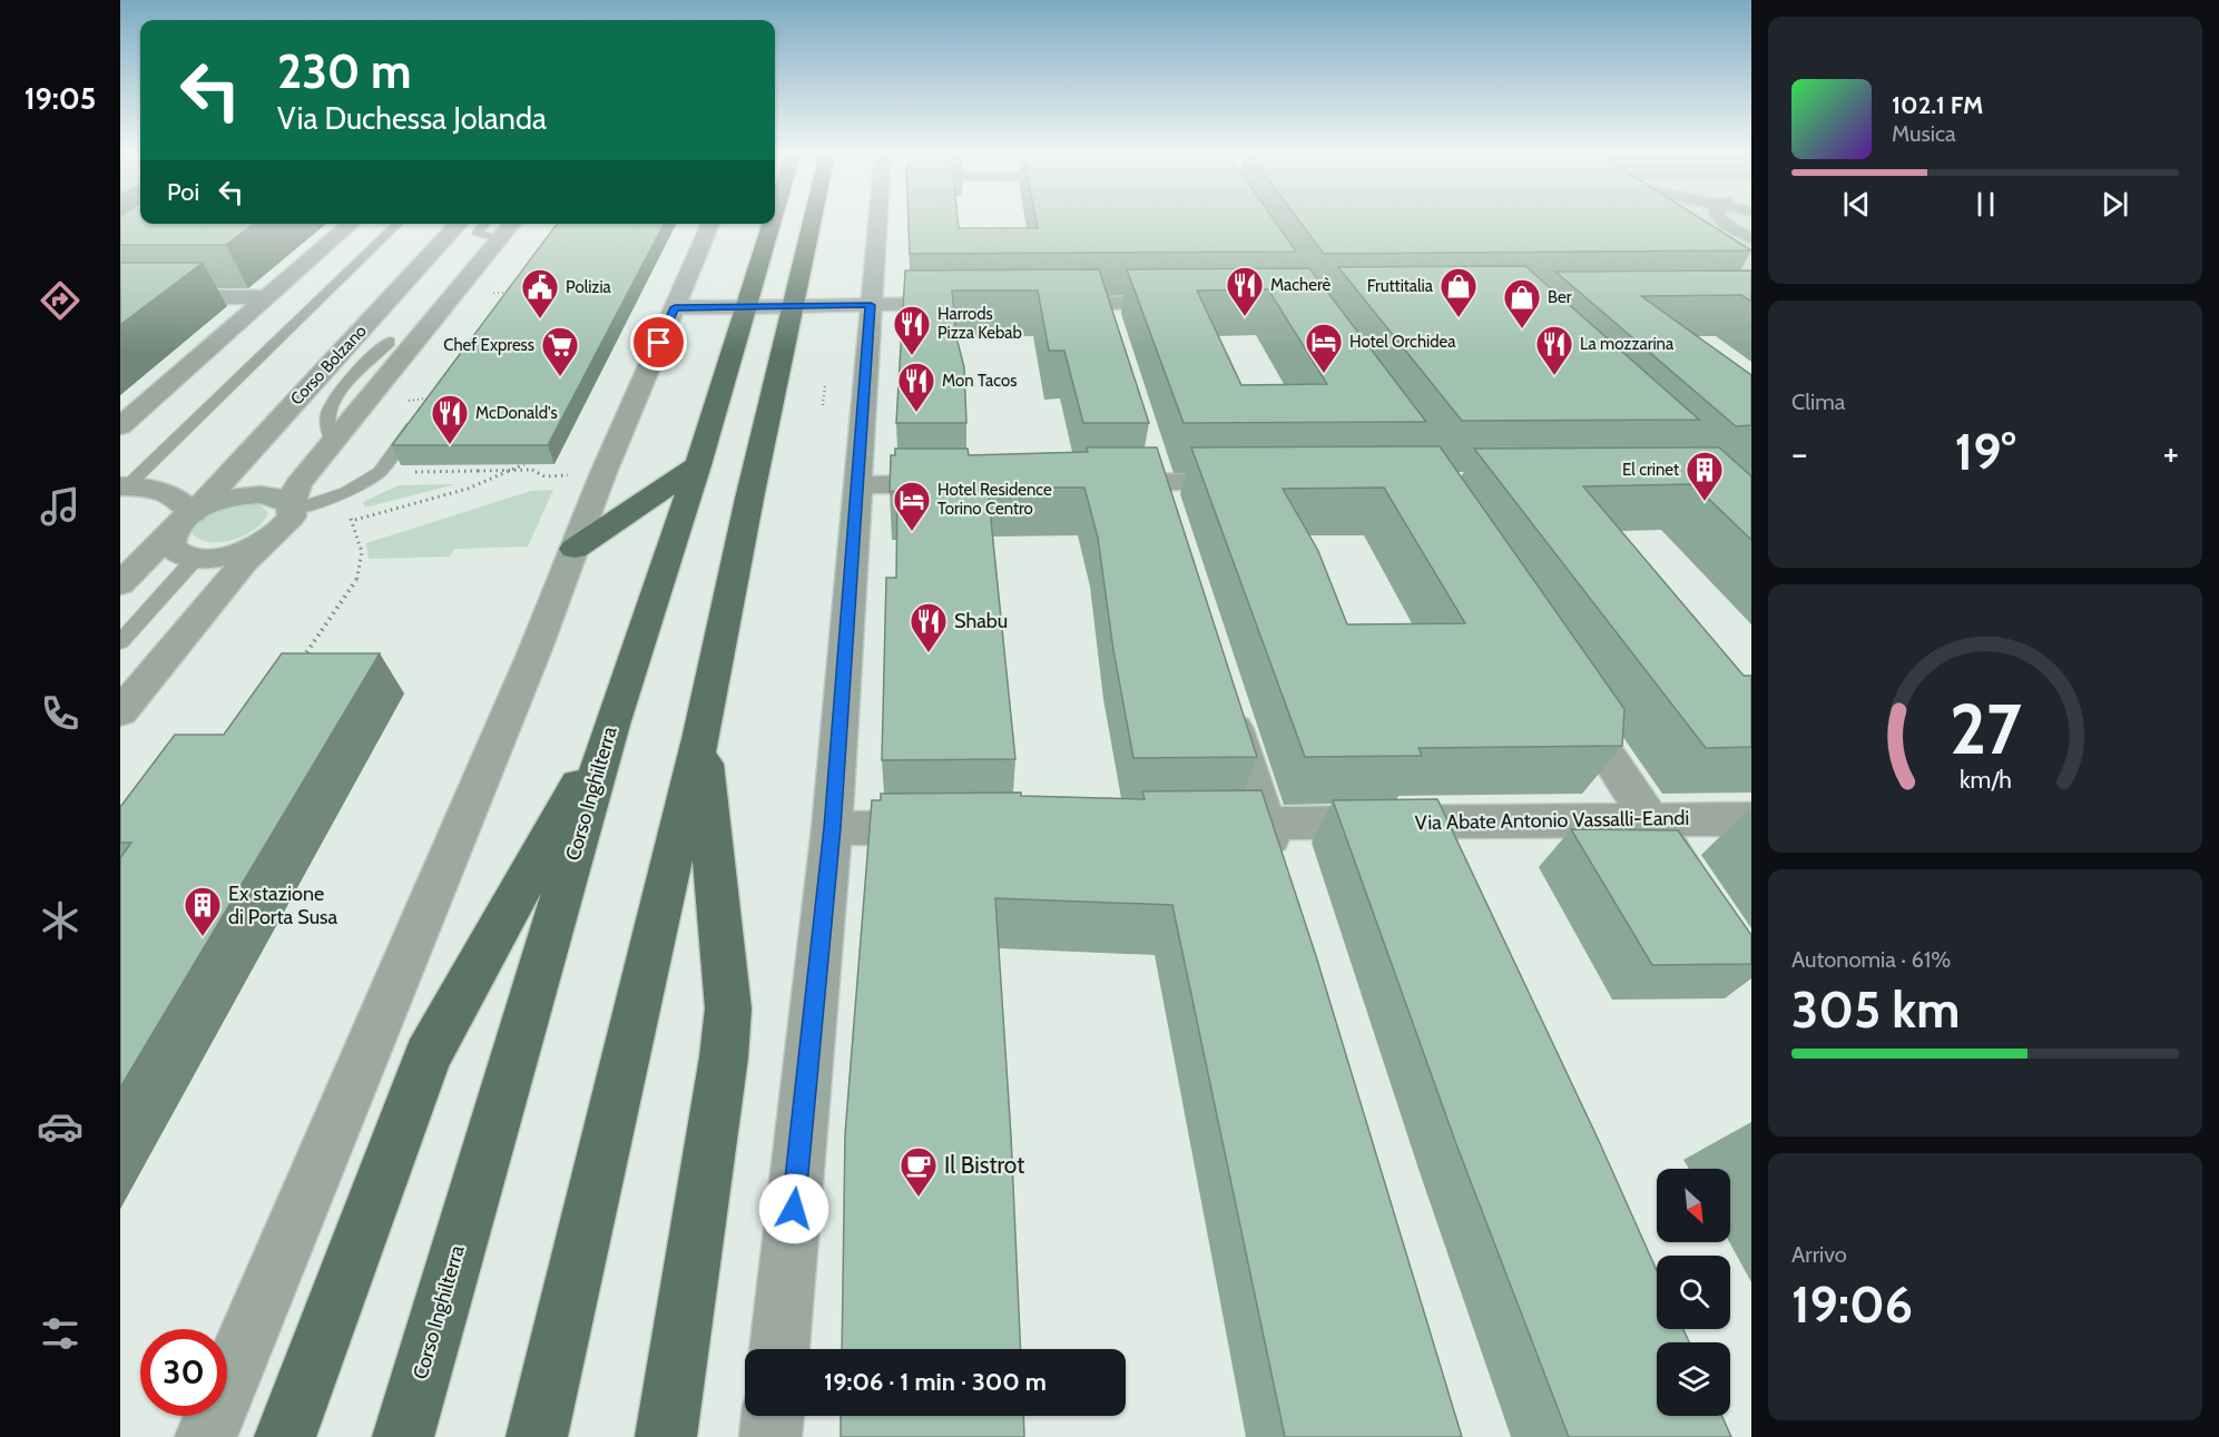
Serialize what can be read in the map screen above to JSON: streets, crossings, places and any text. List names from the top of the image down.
{
  "streets": {
    "main road": ["Corso Inghilterra"],
    "street": ["Corso Bolzano", "Via Abate Antonio Vassalli-Eandi"]
  },
  "places": {
    "restaurant": [
      "Macherè",
      "Harrods Pizza Kebab",
      "La mozzarina",
      "Mon Tacos",
      "McDonald's",
      "Shabu"
    ],
    "shop": ["Fruttitalia", "Ber"],
    "public building": ["Polizia"],
    "hotel": ["Hotel Orchidea", "Hotel Residence Torino Centro"],
    "supermarket": ["Chef Express"],
    "building": ["El crinet", "Ex stazione di Porta Susa"],
    "cafe": ["Il Bistrot"]
  },
  "north": "bottom right",
  "page": {
    "tabs": "19:05",
    "turn": ["230 m", "Via Duchessa Jolanda"],
    "song": ["102.1 FM", "Musica"],
    "then": "Poi",
    "tile": [
      "Clima",
      ["Autonomia · 61%", "305 km"],
      ["Arrivo", "19:06"]
    ],
    "heat": ["−", "19°", "+"],
    "limit": "30",
    "trip": "19:06 · 1 min · 300 m",
    "gauge": ["27", "km/h"]
  }
}
